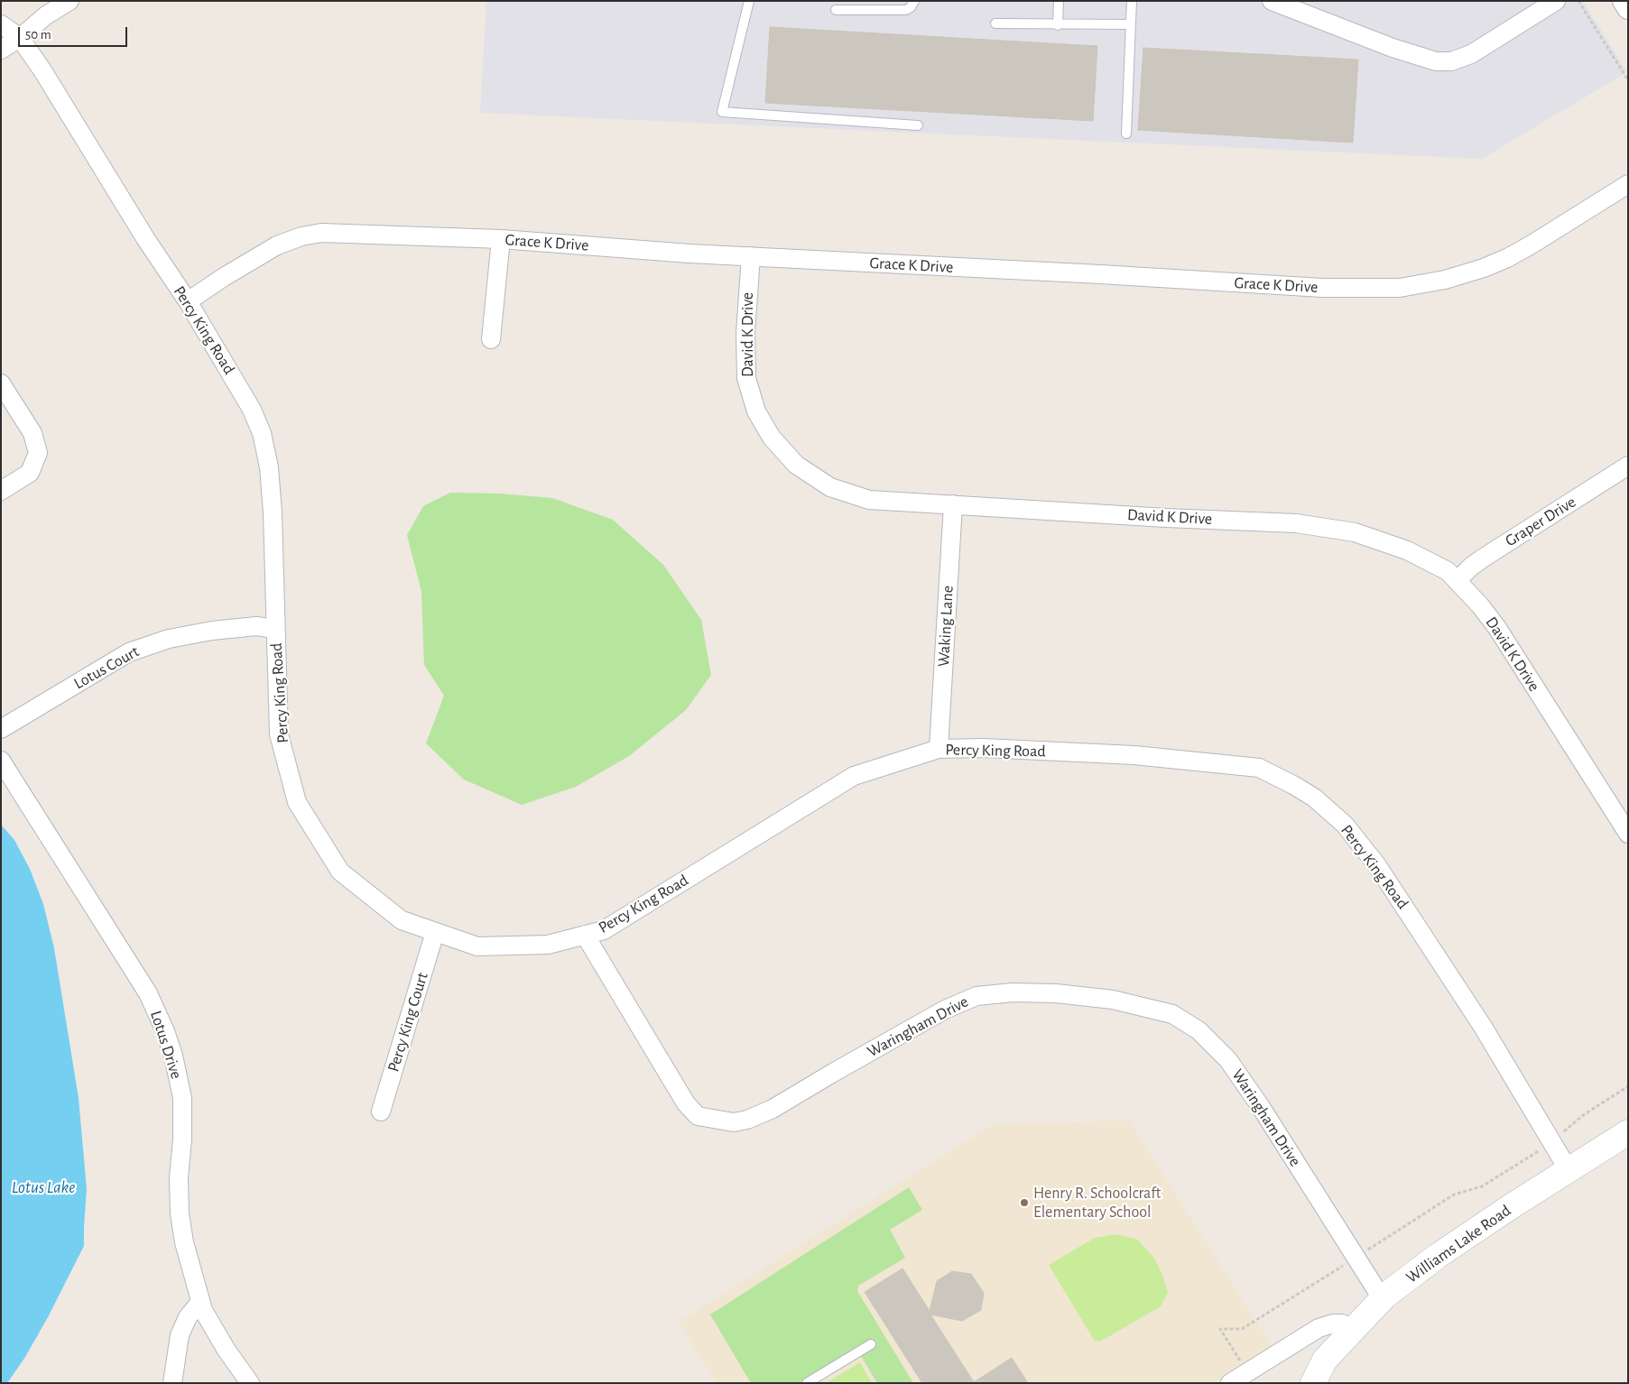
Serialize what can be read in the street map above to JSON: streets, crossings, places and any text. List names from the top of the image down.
{
  "streets": {
    "main road": ["Williams Lake Road"],
    "street": [
      "Grace K Drive",
      "Percy King Road",
      "David K Drive",
      "Graper Drive",
      "Waking Lane",
      "Lotus Court",
      "Percy King Court",
      "Waringham Drive",
      "Lotus Drive"
    ]
  },
  "crossings": [
    ["Grace K Drive", "Percy King Road"],
    ["Grace K Drive", "David K Drive"],
    ["Percy King Road", "Waking Lane"],
    ["Percy King Road", "Lotus Court"],
    ["Percy King Road", "Percy King Court"],
    ["Percy King Road", "Waringham Drive"],
    ["Percy King Road", "Williams Lake Road"],
    ["David K Drive", "Graper Drive"],
    ["David K Drive", "Waking Lane"],
    ["Waringham Drive", "Williams Lake Road"]
  ],
  "water": ["Lotus Lake"],
  "places": ["Henry R. Schoolcraft Elementary School"],
  "scale_bar": "50 m"
}
